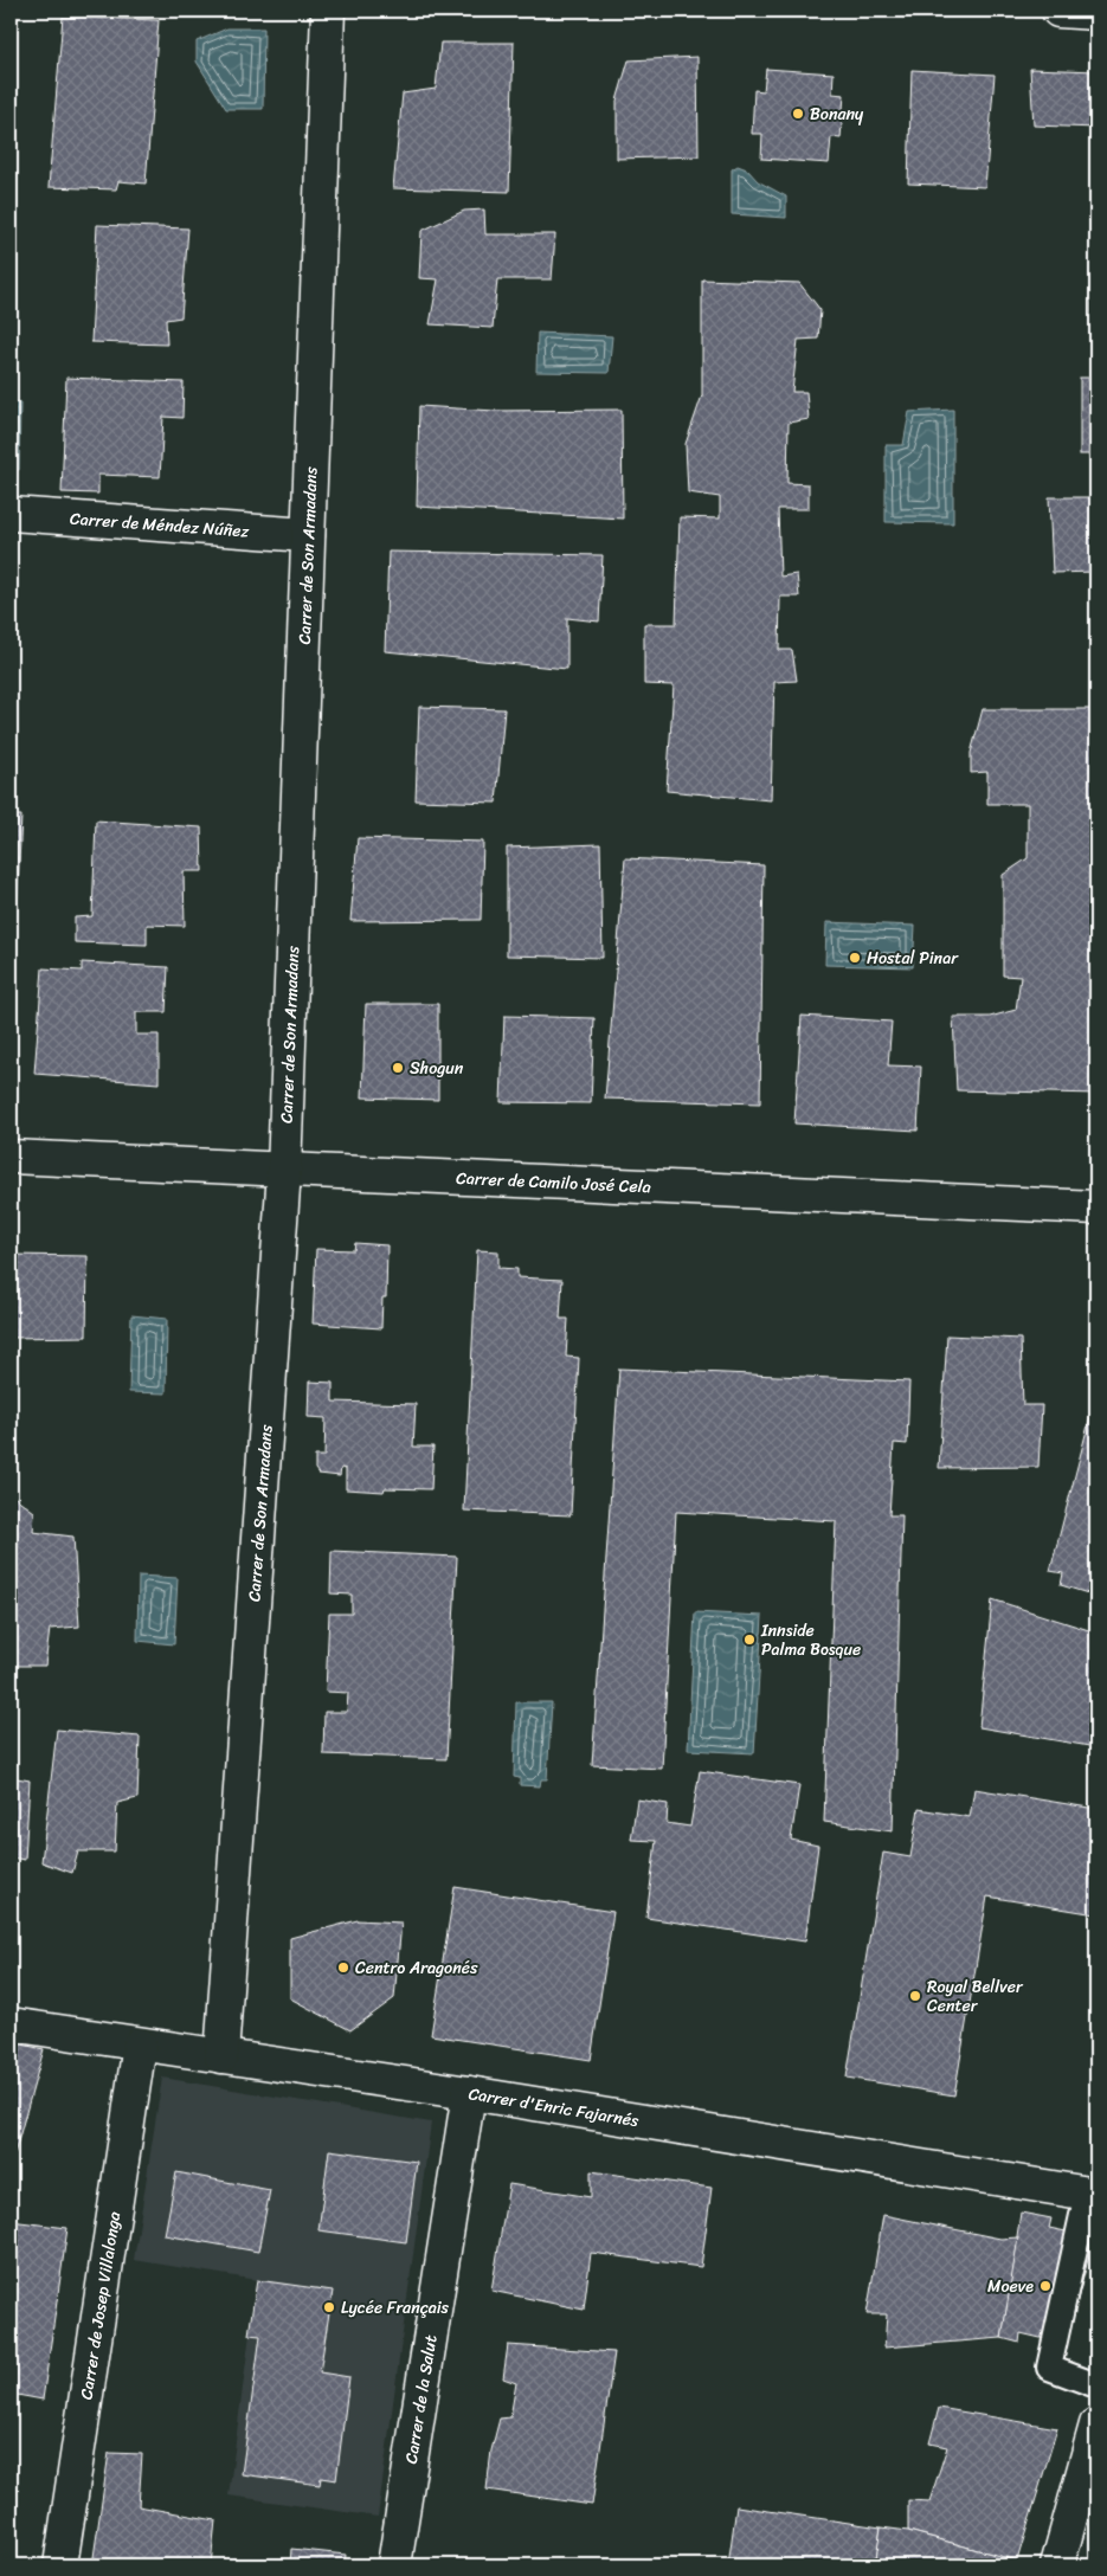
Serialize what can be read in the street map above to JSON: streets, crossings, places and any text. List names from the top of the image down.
{
  "streets": {
    "street": [
      "Carrer de Méndez Núñez",
      "Carrer de Son Armadans",
      "Carrer de Camilo José Cela",
      "Carrer d'Enric Fajarnés",
      "Carrer de Josep Villalonga",
      "Carrer de la Salut"
    ]
  },
  "crossings": [
    ["Carrer de Méndez Núñez", "Carrer de Son Armadans"],
    ["Carrer de Son Armadans", "Carrer de Camilo José Cela"],
    ["Carrer de Son Armadans", "Carrer d'Enric Fajarnés"],
    ["Carrer d'Enric Fajarnés", "Carrer de Josep Villalonga"],
    ["Carrer d'Enric Fajarnés", "Carrer de la Salut"]
  ],
  "places": [
    "Bonany",
    "Hostal Pinar",
    "Shogun",
    "Innside Palma Bosque",
    "Centro Aragonés",
    "Royal Bellver Center",
    "Moeve",
    "Lycée Français"
  ]
}
